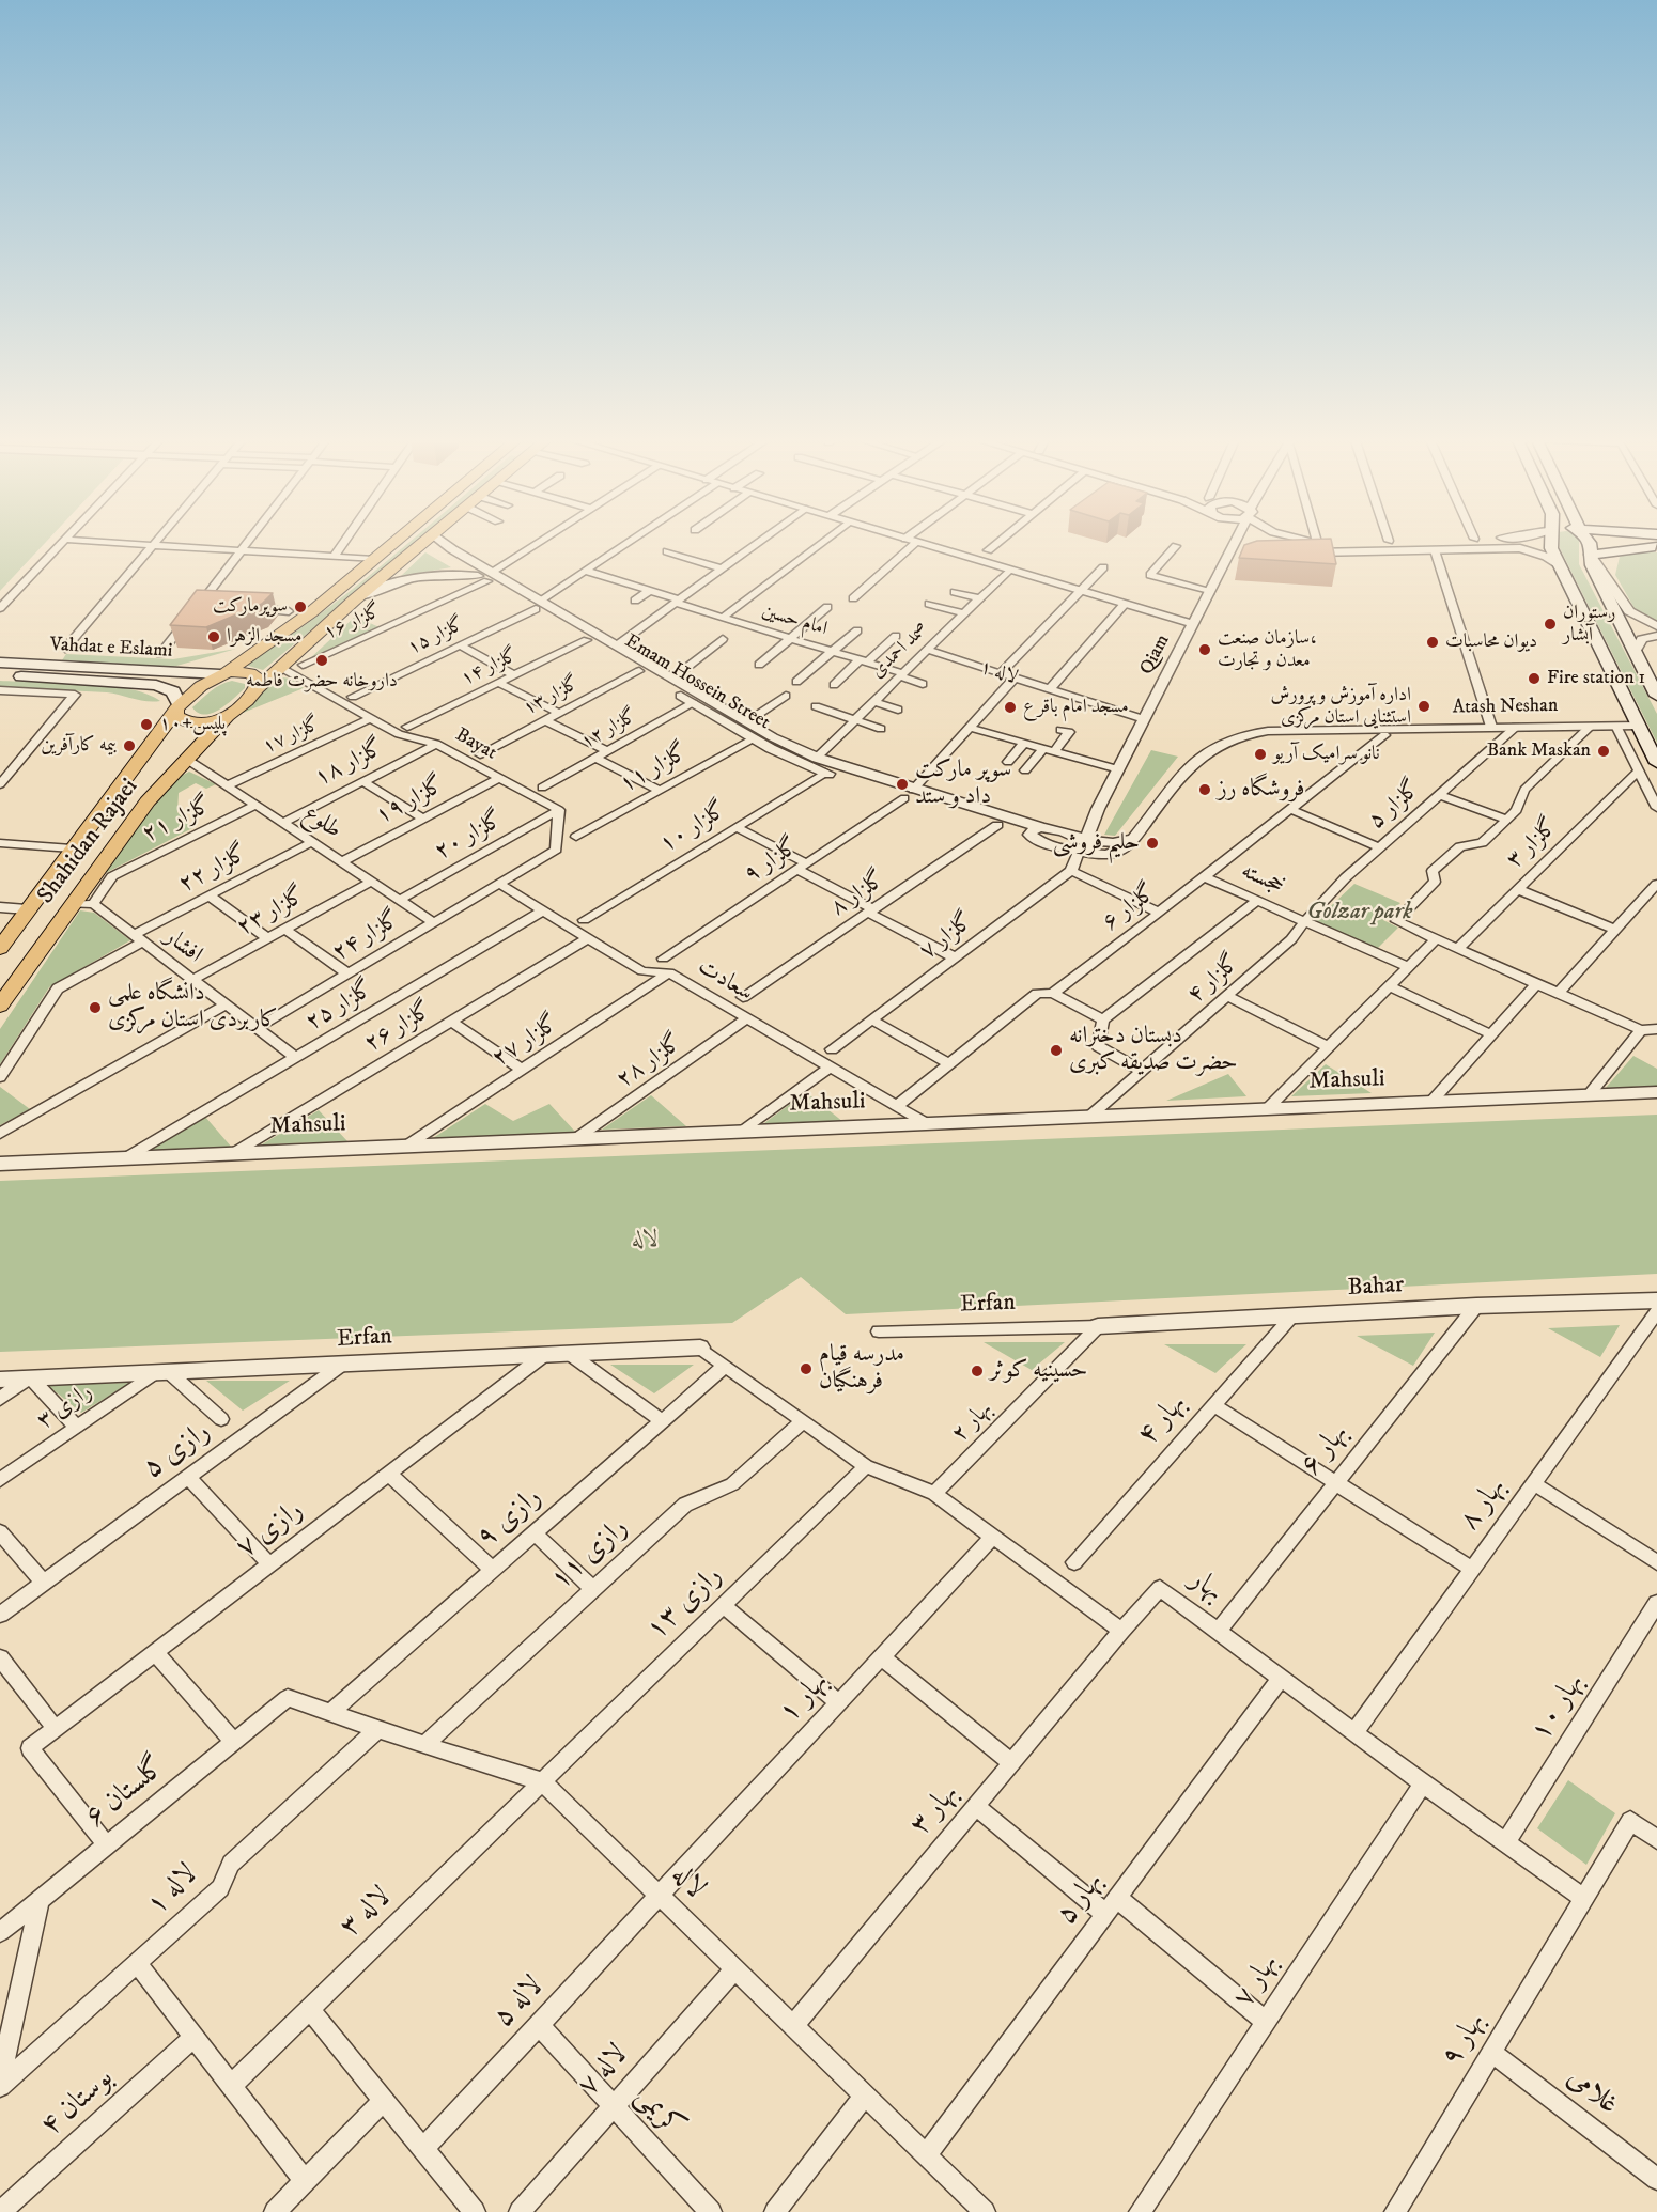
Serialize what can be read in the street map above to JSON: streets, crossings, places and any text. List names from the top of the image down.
{
  "streets": {
    "main road": ["Vahdat e Eslami", "Shahidan Rajaei"],
    "street": [
      "امام حسین",
      "گلزار ۱۶",
      "گلزار ۱۵",
      "صمد احمدی",
      "Qiam",
      "گلزار ۱۴",
      "لاله ۱",
      "Emam Hossein Street",
      "گلزار ۱۳",
      "Atash Neshan",
      "گلزار ۱۲",
      "گلزار ۱۷",
      "Bayat",
      "گلزار ۱۸",
      "گلزار ۱۱",
      "گلزار ۱۹",
      "گلزار ۵",
      "گلزار ۲۱",
      "طلوع",
      "گلزار ۱۰",
      "گلزار ۲۰",
      "گلزار ۳",
      "گلزار ۹",
      "گلزار ۲۲",
      "خجسته",
      "گلزار ۸",
      "گلزار ۶",
      "گلزار ۲۳",
      "گلزار ۲۴",
      "گلزار ۷",
      "افشار",
      "گلزار ۴",
      "سعادت",
      "گلزار ۲۵",
      "گلزار ۲۶",
      "گلزار ۲۷",
      "گلزار ۲۸",
      "Mahsuli",
      "Bahar",
      "Erfan",
      "رازی ۳",
      "بهار ۴",
      "بهار ۲",
      "بهار ۶",
      "رازی ۵",
      "بهار ۸",
      "رازی ۹",
      "رازی ۷",
      "رازی ۱۱",
      "بهار",
      "رازی ۱۳",
      "بهار ۱",
      "بهار ۱۰",
      "گلستان ۶",
      "بهار ۳",
      "لاله",
      "بهار ۵",
      "لاله ۳",
      "بهار ۷",
      "لاله ۵",
      "بهار ۹",
      "لاله ۷",
      "غلامی",
      "بوستان ۴",
      "کریمی"
    ]
  },
  "crossings": [
    ["امام حسین", "گلزار ۱۵"],
    ["امام حسین", "صمد احمدی"],
    ["گلزار ۱۶", "Emam Hossein Street"],
    ["گلزار ۱۵", "Emam Hossein Street"],
    ["Vahdat e Eslami", "Shahidan Rajaei"],
    ["صمد احمدی", "لاله ۱"],
    ["صمد احمدی", "Emam Hossein Street"],
    ["Qiam", "لاله ۱"],
    ["Qiam", "Atash Neshan"],
    ["گلزار ۱۴", "Emam Hossein Street"],
    ["لاله ۱", "گلزار ۹"],
    ["لاله ۱", "لاله"],
    ["Emam Hossein Street", "گلزار ۱۳"],
    ["Emam Hossein Street", "گلزار ۱۲"],
    ["Emam Hossein Street", "گلزار ۱۱"],
    ["Emam Hossein Street", "گلزار ۱۰"],
    ["Emam Hossein Street", "گلزار ۹"],
    ["Emam Hossein Street", "گلزار ۸"],
    ["Atash Neshan", "گلزار ۵"],
    ["گلزار ۱۷", "Bayat"],
    ["گلزار ۱۷", "طلوع"],
    ["Bayat", "گلزار ۱۸"],
    ["Bayat", "گلزار ۱۹"],
    ["Bayat", "گلزار ۲۰"],
    ["گلزار ۱۸", "طلوع"],
    ["گلزار ۱۹", "طلوع"],
    ["گلزار ۵", "خجسته"],
    ["گلزار ۵", "گلزار ۴"],
    ["گلزار ۲۱", "طلوع"],
    ["گلزار ۲۱", "افشار"],
    ["طلوع", "گلزار ۲۰"],
    ["طلوع", "Shahidan Rajaei"],
    ["طلوع", "گلزار ۲۲"],
    ["طلوع", "گلزار ۲۳"],
    ["طلوع", "گلزار ۲۴"],
    ["گلزار ۲۲", "افشار"],
    ["خجسته", "گلزار ۶"],
    ["خجسته", "گلزار ۴"],
    ["گلزار ۶", "سعادت"],
    ["گلزار ۲۳", "افشار"],
    ["گلزار ۲۴", "افشار"],
    ["گلزار ۲۴", "سعادت"],
    ["افشار", "گلزار ۲۵"],
    ["گلزار ۴", "Mahsuli"],
    ["سعادت", "گلزار ۲۵"],
    ["سعادت", "گلزار ۲۶"],
    ["سعادت", "گلزار ۲۷"],
    ["سعادت", "گلزار ۲۸"],
    ["سعادت", "Mahsuli"],
    ["گلزار ۲۵", "Mahsuli"],
    ["گلزار ۲۶", "Mahsuli"],
    ["گلزار ۲۷", "Mahsuli"],
    ["گلزار ۲۸", "Mahsuli"],
    ["Bahar", "Erfan"],
    ["Bahar", "بهار ۴"],
    ["Bahar", "بهار ۲"],
    ["Bahar", "بهار ۶"],
    ["Erfan", "رازی ۳"],
    ["Erfan", "بهار ۲"],
    ["Erfan", "رازی ۵"],
    ["Erfan", "رازی ۷"],
    ["بهار ۶", "بهار"],
    ["بهار ۸", "بهار"],
    ["رازی ۹", "لاله"],
    ["رازی ۷", "گلستان ۶"],
    ["رازی ۱۱", "لاله"],
    ["بهار", "بهار ۱۰"],
    ["بهار", "بهار ۳"],
    ["بهار", "بهار ۵"],
    ["بهار", "بهار ۷"],
    ["بهار", "بهار ۹"],
    ["رازی ۱۳", "لاله"],
    ["رازی ۱۳", "لاله ۳"],
    ["بهار ۱", "لاله"],
    ["بهار ۱", "لاله ۵"],
    ["گلستان ۶", "لاله"],
    ["بهار ۳", "لاله"],
    ["لاله", "بهار ۵"],
    ["لاله", "لاله ۳"],
    ["لاله", "لاله ۵"],
    ["لاله", "لاله ۷"],
    ["لاله ۵", "کریمی"],
    ["بهار ۹", "غلامی"],
    ["لاله ۷", "کریمی"]
  ],
  "parks": ["Golzar park", "لاله"],
  "places": [
    "سوپرمارکت",
    "رستوران آبشار",
    "مسجد الزهرا",
    "دیوان محاسبات",
    "سازمان صنعت، معدن و تجارت",
    "داروخانه حضرت فاطمه",
    "Fire station 1",
    "اداره آموزش و پرورش استثنایی استان مرکزی",
    "مسجد امام باقر ع",
    "پلیس+۱۰",
    "بیمه کارآفرین",
    "Bank Maskan",
    "نانو سرامیک آریو",
    "سوپر مارکت داد و ستد",
    "فروشگاه رز",
    "حلیم فروشی",
    "دانشگاه علمی کاربردی استان مرکزی",
    "دبستان دخترانه حضرت صدیقه کبری",
    "مدرسه قیام فرهنگیان",
    "حسینیه کوثر"
  ]
}
